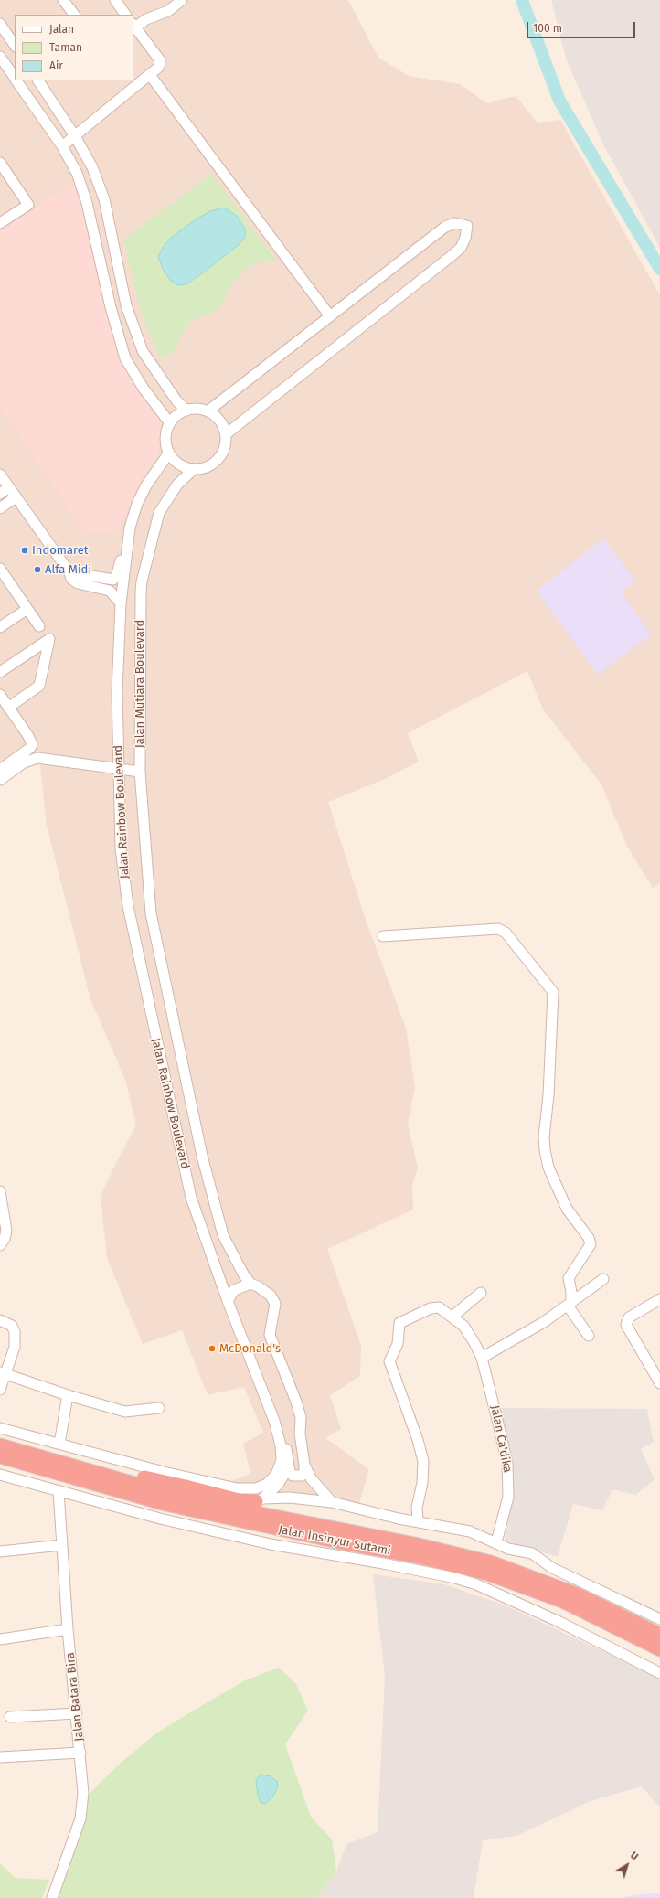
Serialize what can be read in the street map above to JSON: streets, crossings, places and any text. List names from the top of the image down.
{
  "streets": {
    "highway": ["Jalan Insinyur Sutami"],
    "street": [
      "Jalan Mutiara Boulevard",
      "Jalan Rainbow Boulevard",
      "Jalan Ca'dika",
      "Jalan Batara Bira"
    ]
  },
  "crossings": [
    ["Jalan Mutiara Boulevard", "Jalan Rainbow Boulevard"]
  ],
  "places": ["Indomaret", "Alfa Midi", "McDonald's"],
  "legend": ["Jalan", "Taman", "Air"],
  "scale_bar": "100 m",
  "north": "top right"
}
